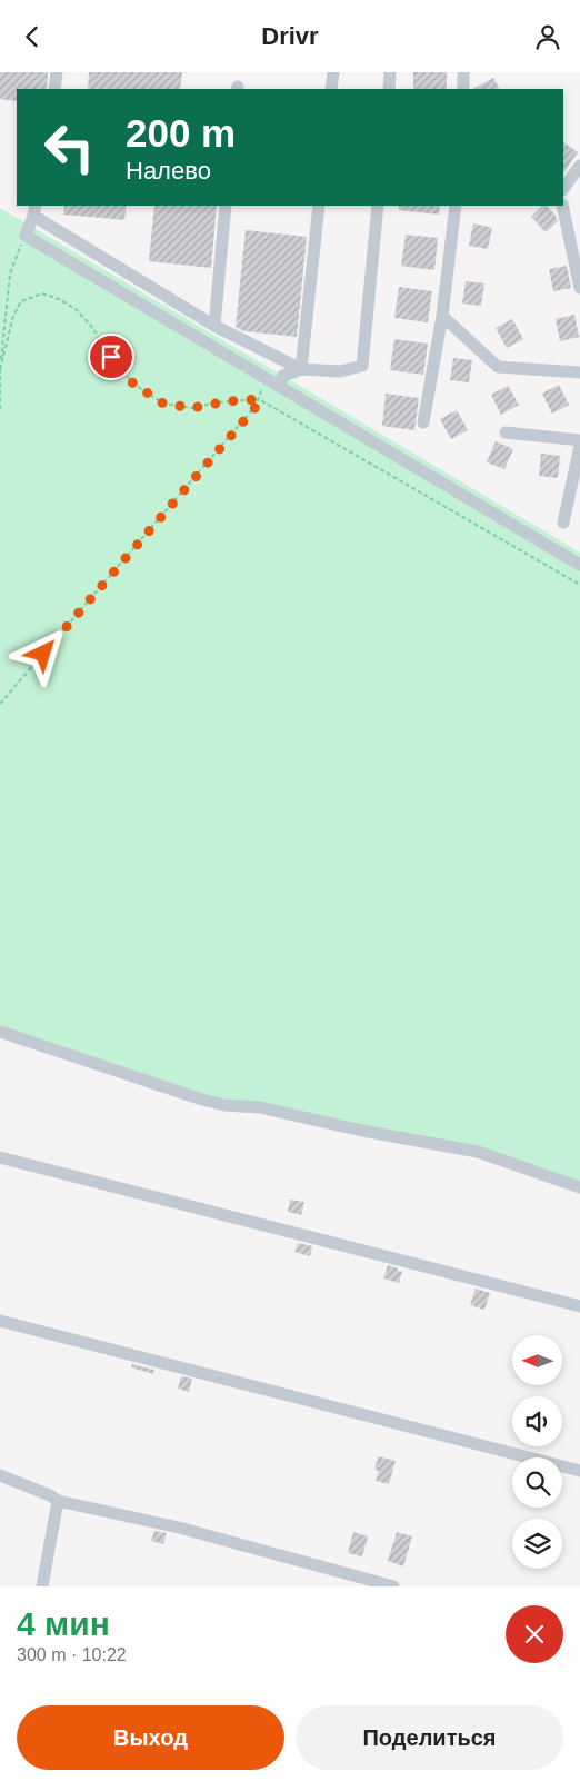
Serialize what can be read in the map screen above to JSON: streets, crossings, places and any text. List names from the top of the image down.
{
  "north": "left",
  "page": {
    "header": "Drivr",
    "turn": ["200 m", "Налево"],
    "heading": ["4 мин", "300 m · 10:22"],
    "buttons": ["Выход", "Поделиться"]
  }
}
